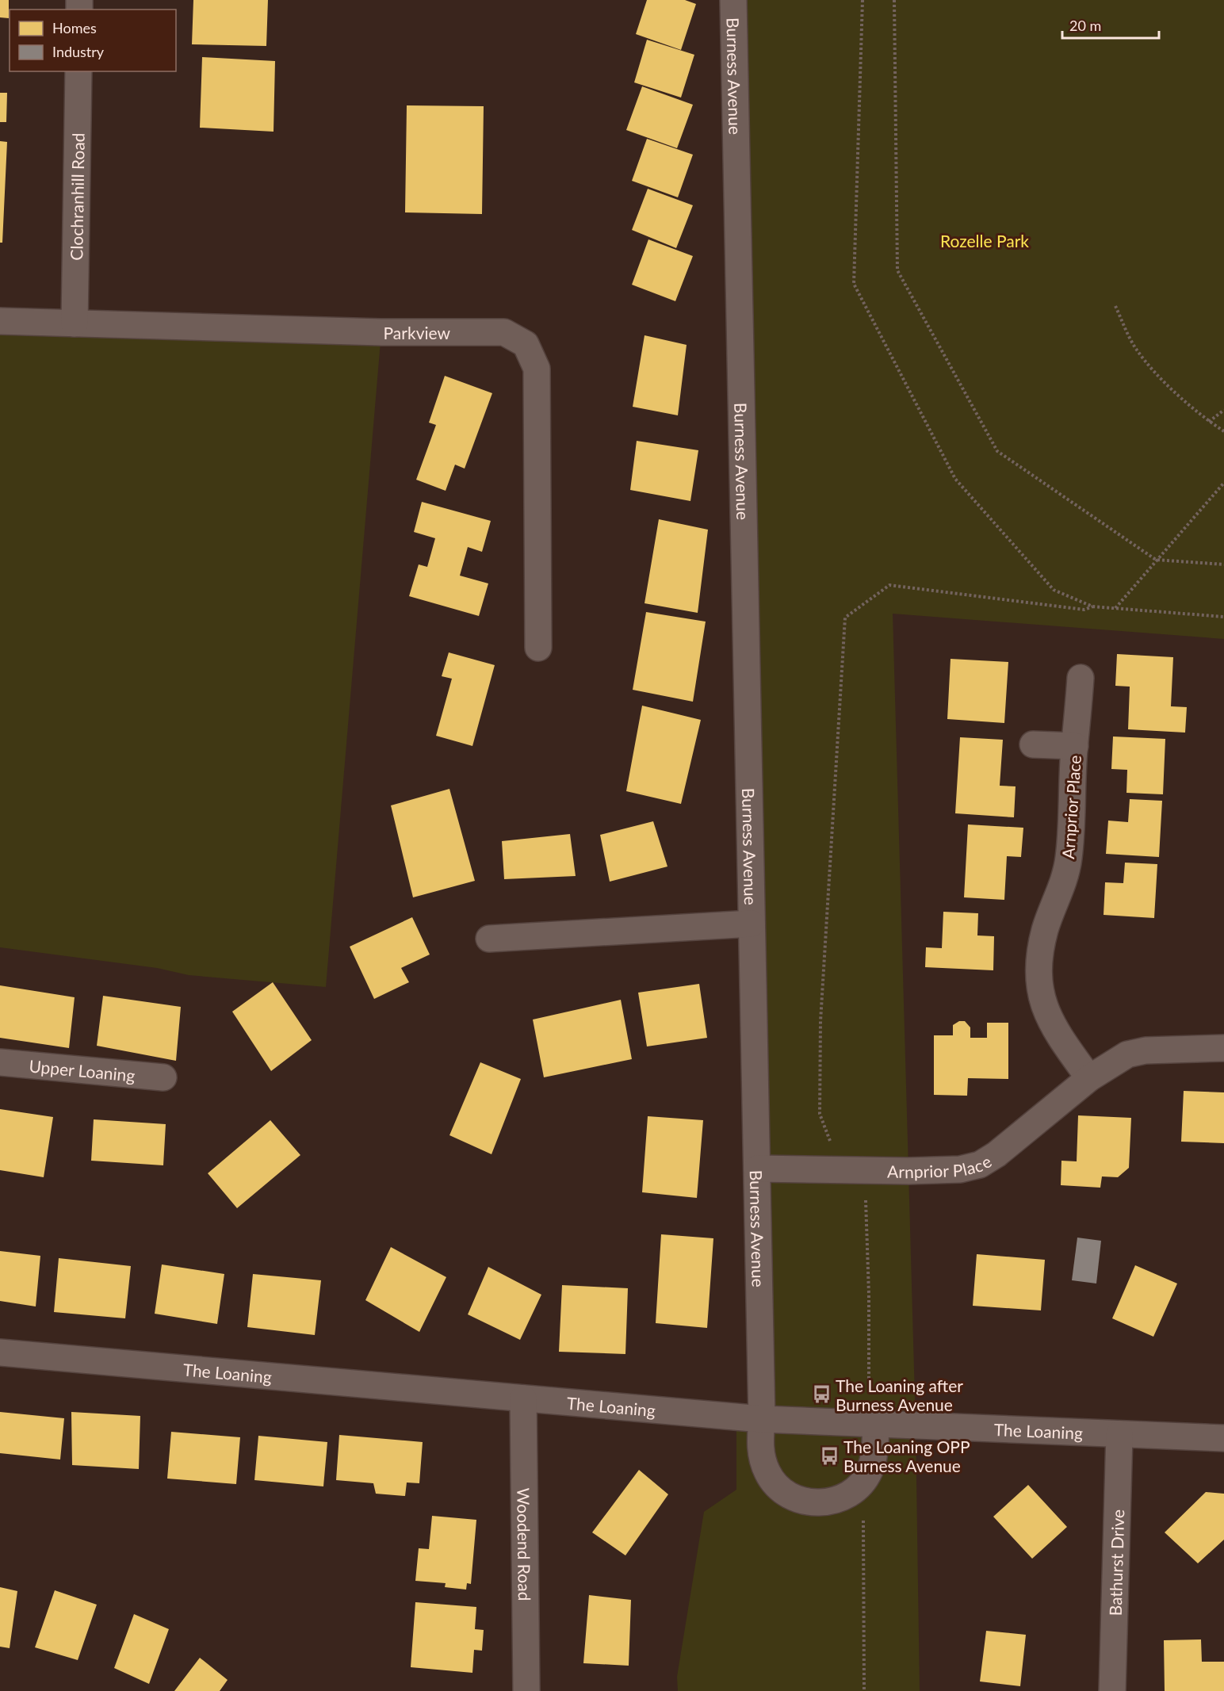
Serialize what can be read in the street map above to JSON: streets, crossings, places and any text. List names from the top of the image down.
{
  "streets": {
    "street": [
      "Burness Avenue",
      "Clochranhill Road",
      "Parkview",
      "Arnprior Place",
      "Upper Loaning",
      "The Loaning",
      "Woodend Road",
      "Bathurst Drive"
    ]
  },
  "crossings": [
    ["Burness Avenue", "Arnprior Place"],
    ["Burness Avenue", "The Loaning"],
    ["Clochranhill Road", "Parkview"],
    ["The Loaning", "Woodend Road"],
    ["The Loaning", "Bathurst Drive"]
  ],
  "parks": ["Rozelle Park"],
  "places": {
    "bus stop": ["The Loaning after Burness Avenue", "The Loaning OPP Burness Avenue"]
  },
  "legend": ["Homes", "Industry"],
  "scale_bar": "20 m"
}
